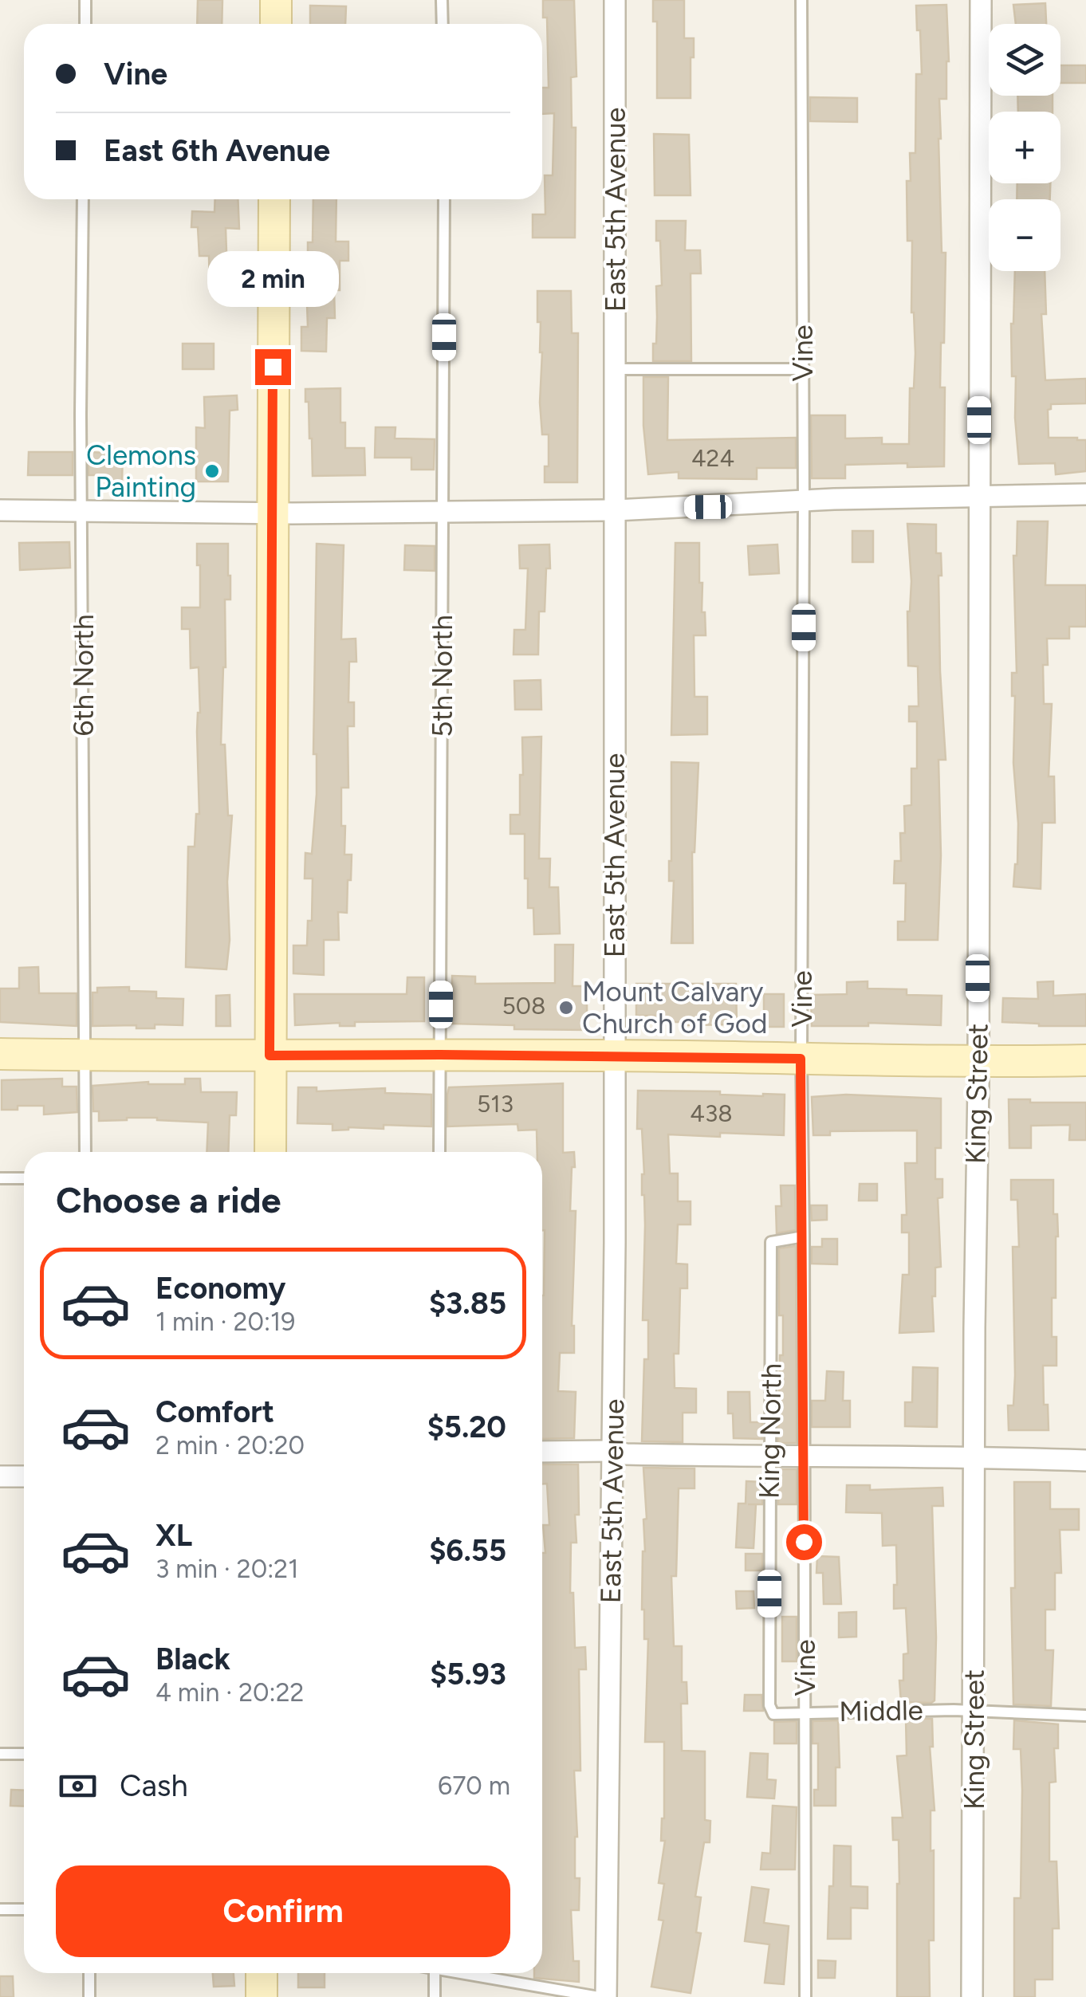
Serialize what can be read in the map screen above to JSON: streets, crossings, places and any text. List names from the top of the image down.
{
  "streets": {
    "street": ["East 5th Avenue", "King Street"],
    "lane": [
      "Vine",
      "6th North",
      "5th North",
      "King North",
      "Middle"
    ]
  },
  "crossings": [
    ["Vine", "King North"],
    ["Vine", "Middle"],
    ["King Street", "Middle"],
    ["King North", "Middle"]
  ],
  "places": ["Clemons Painting", "Mount Calvary Church of God"],
  "house_numbers": [
    "424",
    "508",
    "513",
    "438"
  ],
  "page": {
    "map_buttons": ["+", "−"],
    "banner": ["Vine", "East 6th Avenue"],
    "bubble": "2 min",
    "heading": "Choose a ride",
    "list": [
      {
        "name": "Economy",
        "note": "1 min · 20:19",
        "value": "$3.85"
      },
      {
        "name": "Comfort",
        "note": "2 min · 20:20",
        "value": "$5.20"
      },
      {
        "name": "XL",
        "note": "3 min · 20:21",
        "value": "$6.55"
      },
      {
        "name": "Black",
        "note": "4 min · 20:22",
        "value": "$5.93"
      }
    ],
    "pay": ["Cash", "670 m"],
    "buttons": "Confirm"
  }
}
